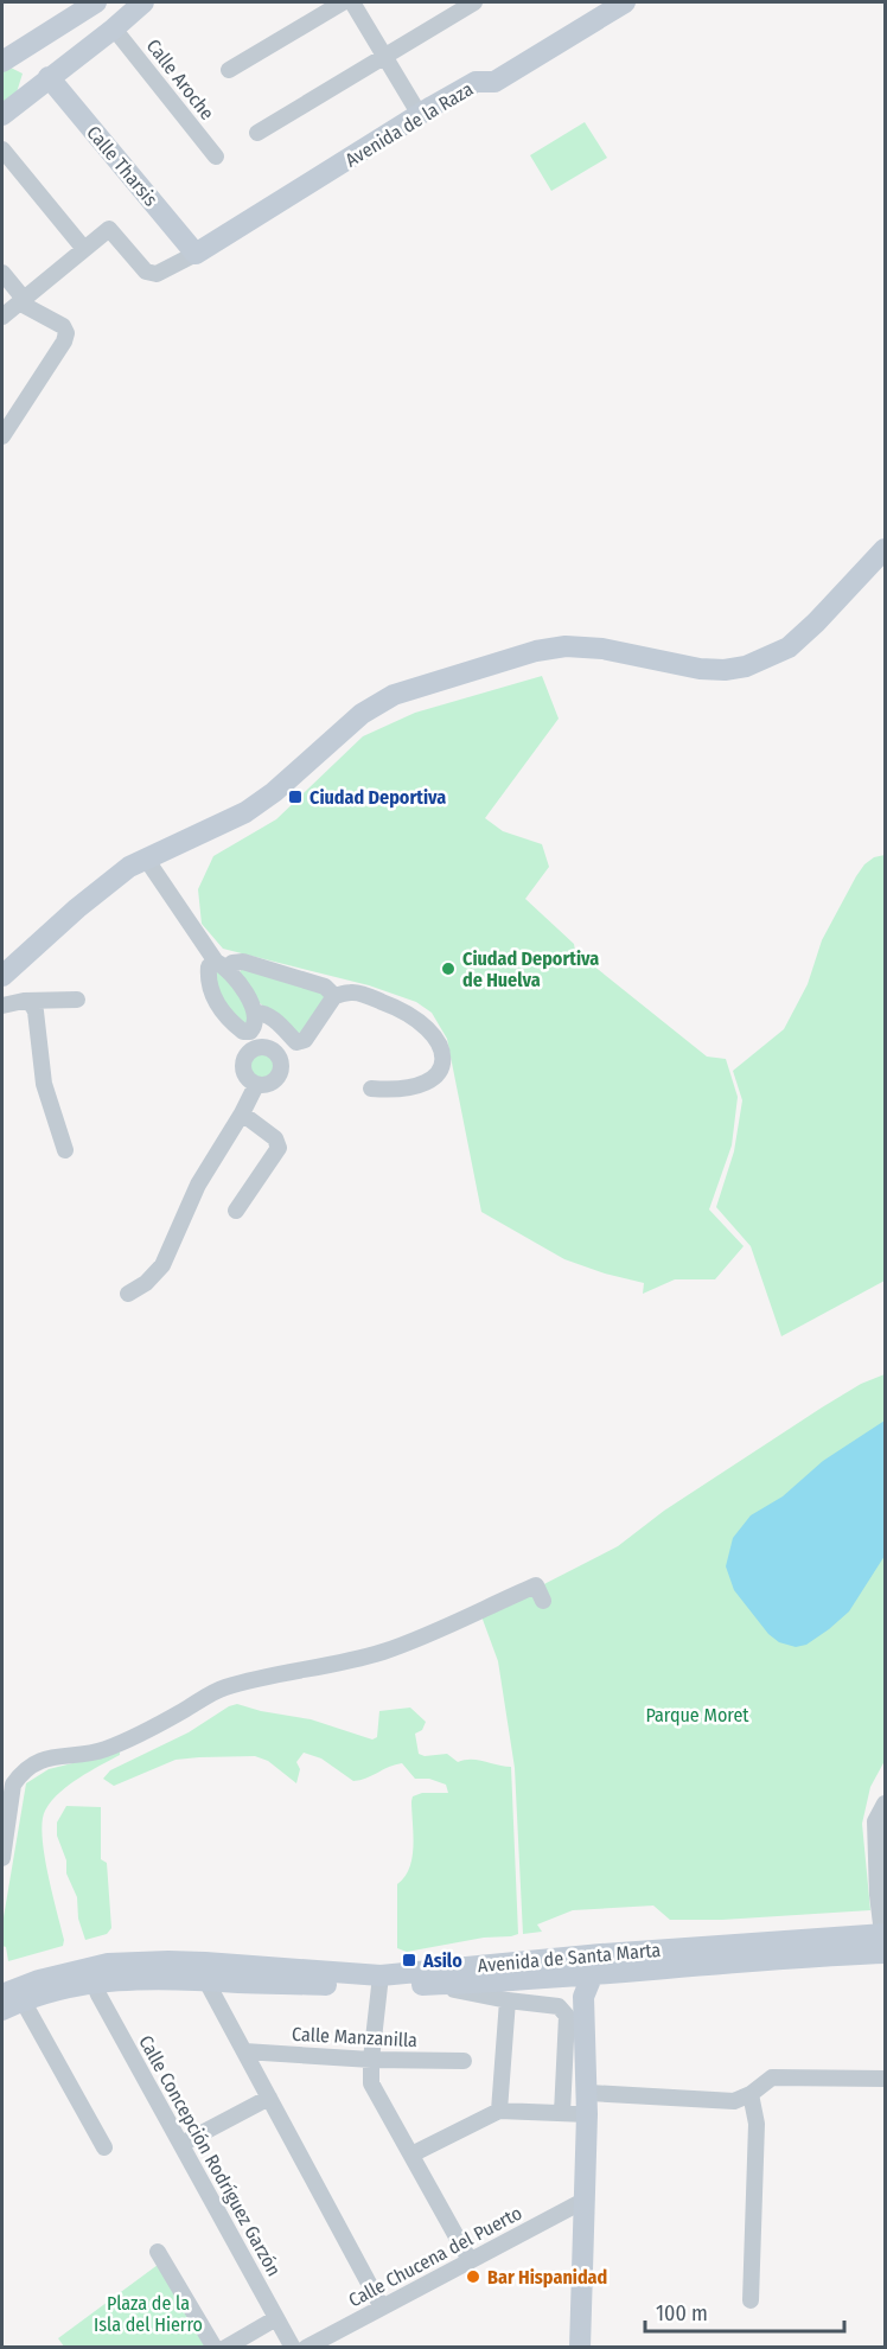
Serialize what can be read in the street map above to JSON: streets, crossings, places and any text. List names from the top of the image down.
{
  "streets": {
    "street": [
      "Calle Aroche",
      "Avenida de la Raza",
      "Calle Tharsis",
      "Avenida de Santa Marta",
      "Calle Manzanilla",
      "Calle Concepción Rodríguez Garzón",
      "Calle Chucena del Puerto"
    ]
  },
  "crossings": [
    ["Avenida de la Raza", "Calle Tharsis"],
    ["Avenida de Santa Marta", "Calle Concepción Rodríguez Garzón"]
  ],
  "parks": ["Parque Moret", "Plaza de la Isla del Hierro"],
  "places": {
    "transit": ["Ciudad Deportiva", "Asilo"],
    "other": ["Ciudad Deportiva de Huelva", "Bar Hispanidad"]
  },
  "scale_bar": "100 m"
}
